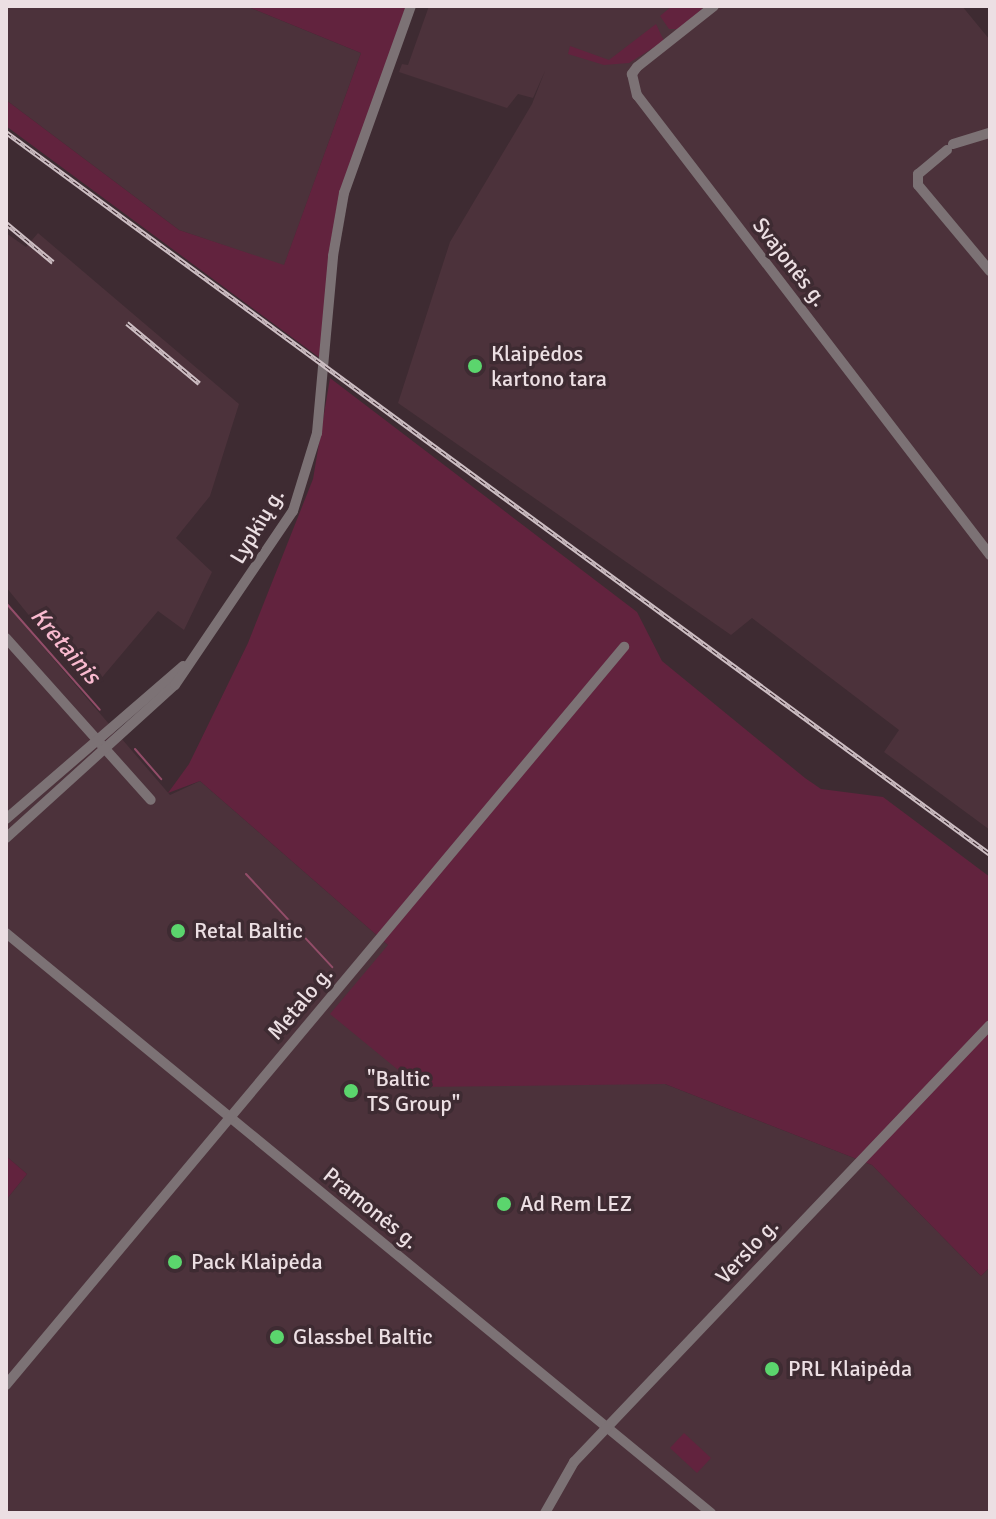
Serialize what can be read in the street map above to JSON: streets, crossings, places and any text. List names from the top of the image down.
{
  "streets": {
    "street": [
      "Svajonės g.",
      "Lypkių g.",
      "Metalo g.",
      "Pramonės g.",
      "Verslo g."
    ]
  },
  "crossings": [
    ["Metalo g.", "Pramonės g."],
    ["Pramonės g.", "Verslo g."]
  ],
  "water": ["Kretainis"],
  "places": [
    "Klaipėdos kartono tara",
    "Retal Baltic",
    "\"Baltic TS Group\"",
    "Ad Rem LEZ",
    "Pack Klaipėda",
    "Glassbel Baltic",
    "PRL Klaipėda"
  ]
}
